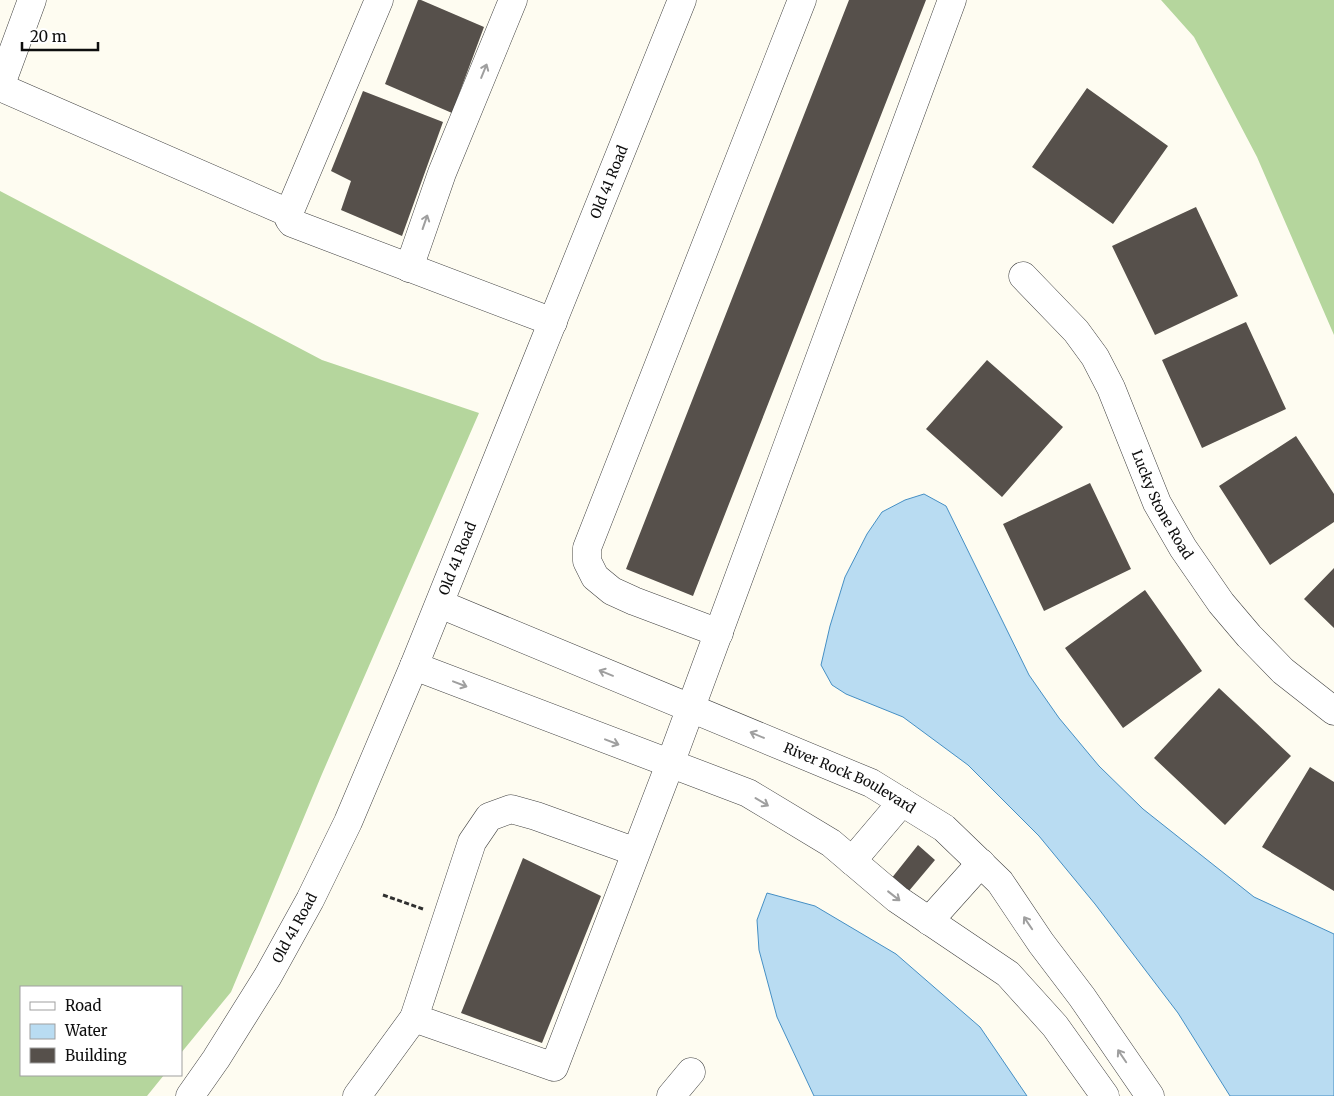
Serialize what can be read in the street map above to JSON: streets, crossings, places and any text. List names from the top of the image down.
{
  "streets": {
    "street": ["Old 41 Road", "Lucky Stone Road", "River Rock Boulevard"]
  },
  "crossings": [
    ["Old 41 Road", "River Rock Boulevard"]
  ],
  "legend": ["Road", "Water", "Building"],
  "scale_bar": "20 m"
}
